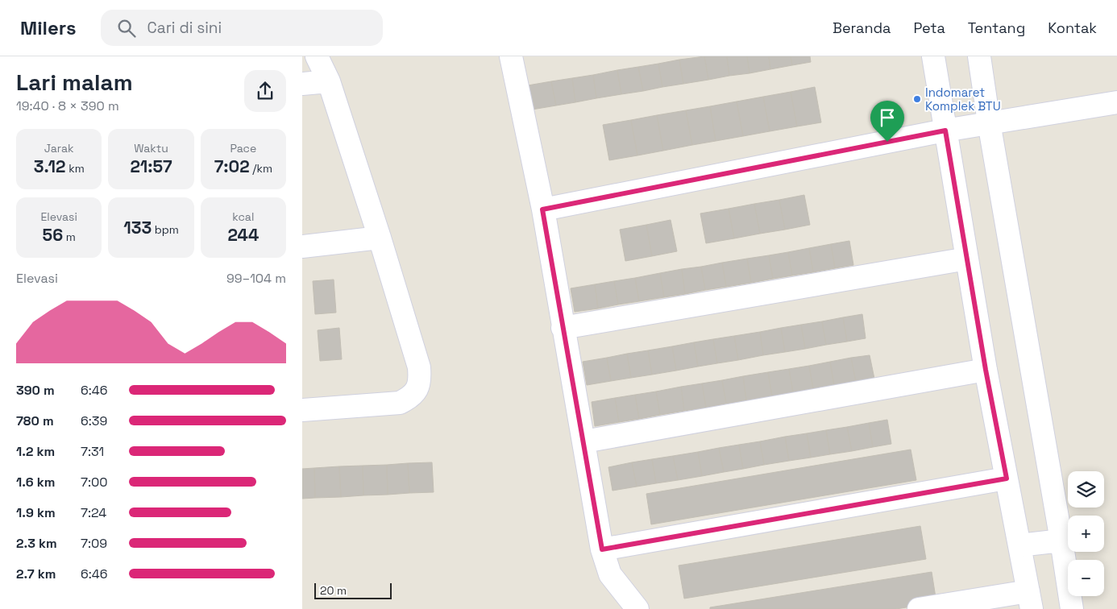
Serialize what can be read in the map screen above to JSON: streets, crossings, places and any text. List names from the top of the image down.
{
  "places": ["Indomaret Komplek BTU"],
  "scale_bar": "20 m",
  "page": {
    "header": "Milers",
    "search": "Cari di sini",
    "nav": [
      "Beranda",
      "Peta",
      "Tentang",
      "Kontak"
    ],
    "heading": ["Lari malam", "19:40 · 8 × 390 m"],
    "stats": [
      ["Jarak", "3.12 km"],
      ["Waktu", "21:57"],
      ["Pace", "7:02 /km"],
      ["Elevasi", "56 m"],
      ["133 bpm"],
      ["kcal", "244"]
    ],
    "chart": ["Elevasi", "99–104 m"],
    "list": [
      {
        "name": "390 m",
        "note": "6:46"
      },
      {
        "name": "780 m",
        "note": "6:39"
      },
      {
        "name": "1.2 km",
        "note": "7:31"
      },
      {
        "name": "1.6 km",
        "note": "7:00"
      },
      {
        "name": "1.9 km",
        "note": "7:24"
      },
      {
        "name": "2.3 km",
        "note": "7:09"
      },
      {
        "name": "2.7 km",
        "note": "6:46"
      }
    ],
    "map_buttons": ["+", "−"],
    "scale": "20 m"
  }
}
